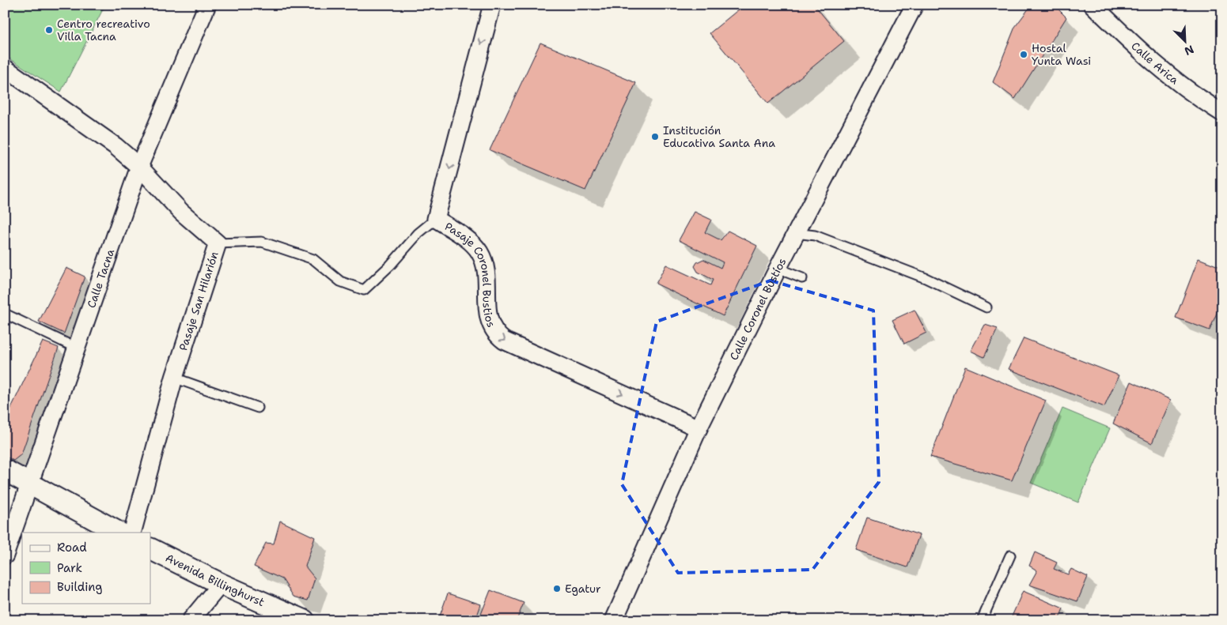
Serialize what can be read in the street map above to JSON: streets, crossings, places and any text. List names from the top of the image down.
{
  "streets": {
    "street": [
      "Calle Arica",
      "Pasaje Coronel Bustios",
      "Calle Tacna",
      "Pasaje San Hilarión",
      "Calle Coronel Bustíos",
      "Avenida Billinghurst"
    ]
  },
  "crossings": [
    ["Pasaje Coronel Bustios", "Calle Coronel Bustíos"],
    ["Calle Tacna", "Pasaje San Hilarión"]
  ],
  "one_way": ["Pasaje Coronel Bustios"],
  "places": [
    "Centro recreativo Villa Tacna",
    "Hostal Yunta Wasi",
    "Institución Educativa Santa Ana",
    "Egatur"
  ],
  "legend": ["Road", "Park", "Building"],
  "north": "bottom right"
}
